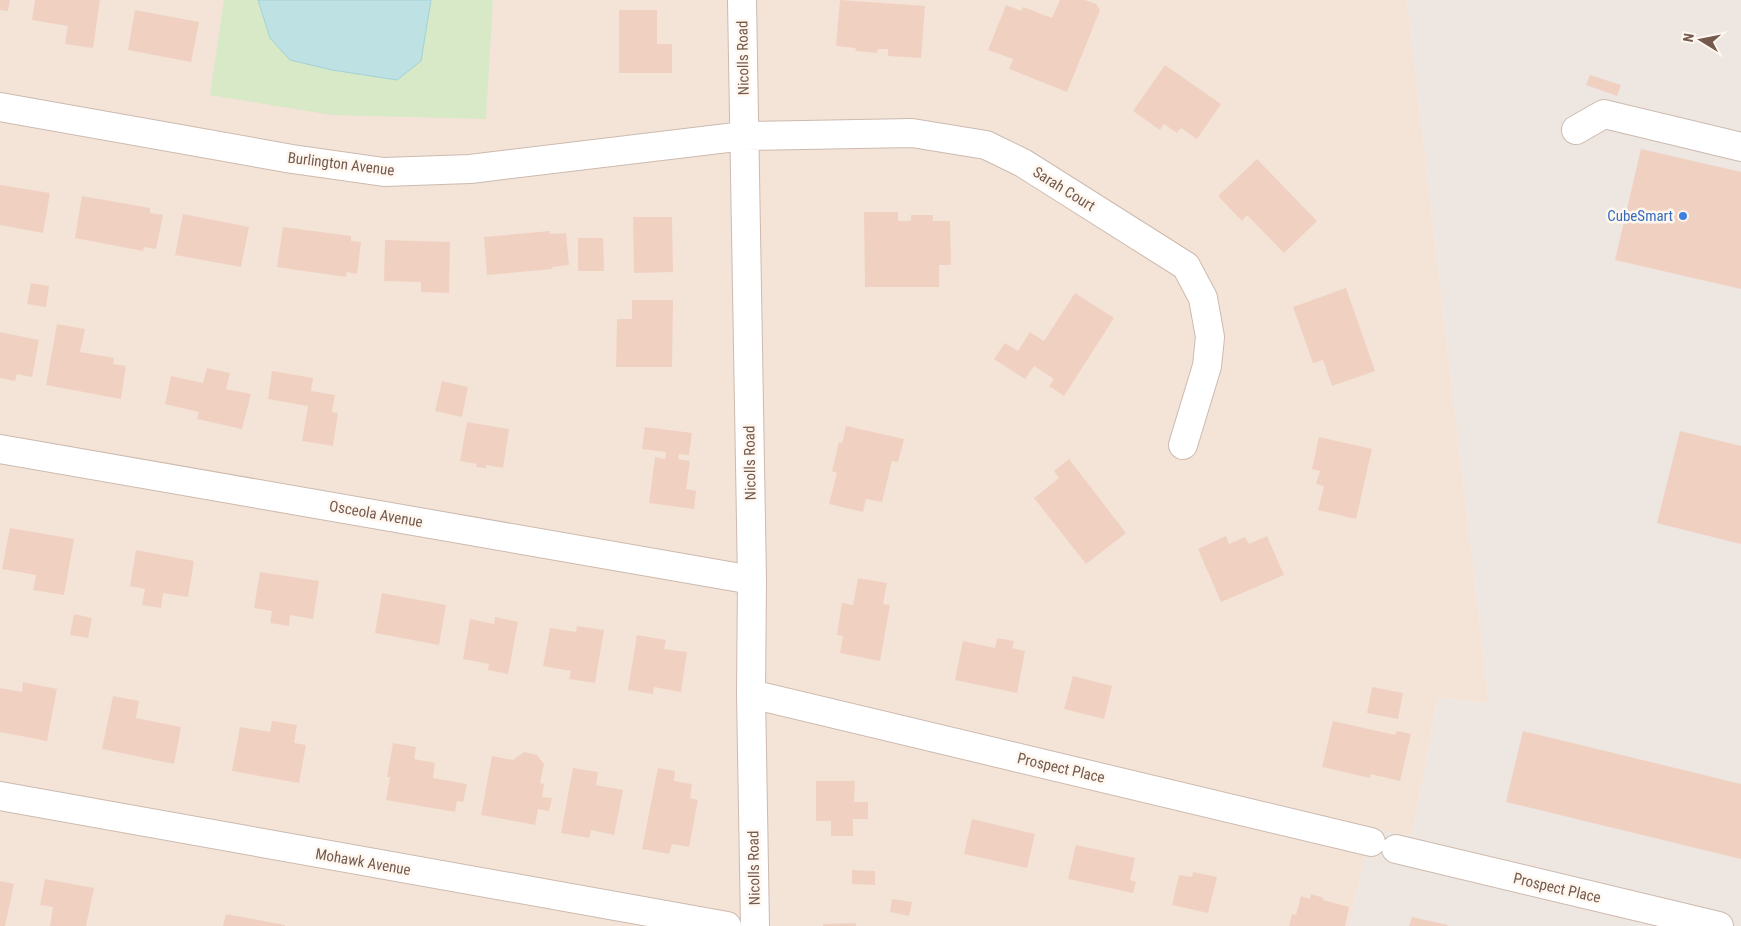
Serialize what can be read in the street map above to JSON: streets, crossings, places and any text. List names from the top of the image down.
{
  "streets": {
    "street": [
      "Nicolls Road",
      "Burlington Avenue",
      "Sarah Court",
      "Osceola Avenue",
      "Prospect Place",
      "Mohawk Avenue"
    ]
  },
  "crossings": [
    ["Nicolls Road", "Burlington Avenue"],
    ["Nicolls Road", "Sarah Court"],
    ["Nicolls Road", "Osceola Avenue"],
    ["Nicolls Road", "Prospect Place"],
    ["Burlington Avenue", "Sarah Court"]
  ],
  "places": ["CubeSmart"],
  "north": "left"
}
